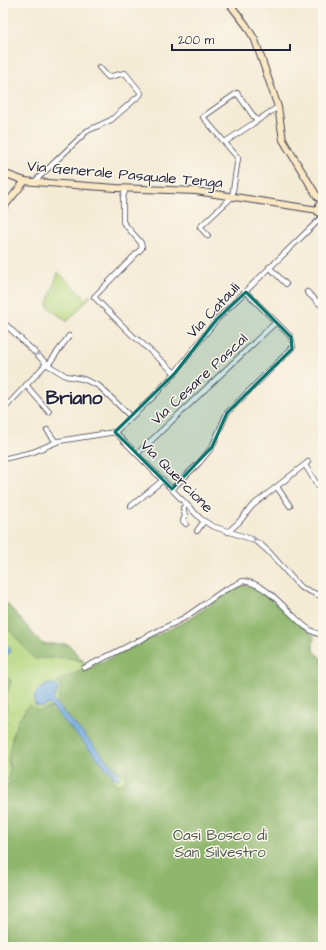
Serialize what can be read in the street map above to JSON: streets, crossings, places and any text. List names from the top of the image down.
{
  "streets": {
    "street": [
      "Via Generale Pasquale Tenga",
      "Via Catauli",
      "Via Cesare Pascal",
      "Via Quercione"
    ]
  },
  "crossings": [
    ["Via Generale Pasquale Tenga", "Via Catauli"],
    ["Via Catauli", "Via Quercione"],
    ["Via Cesare Pascal", "Via Quercione"]
  ],
  "one_way": ["Via Quercione"],
  "districts": ["Briano"],
  "parks": ["Oasi Bosco di San Silvestro"],
  "scale_bar": "200 m"
}
